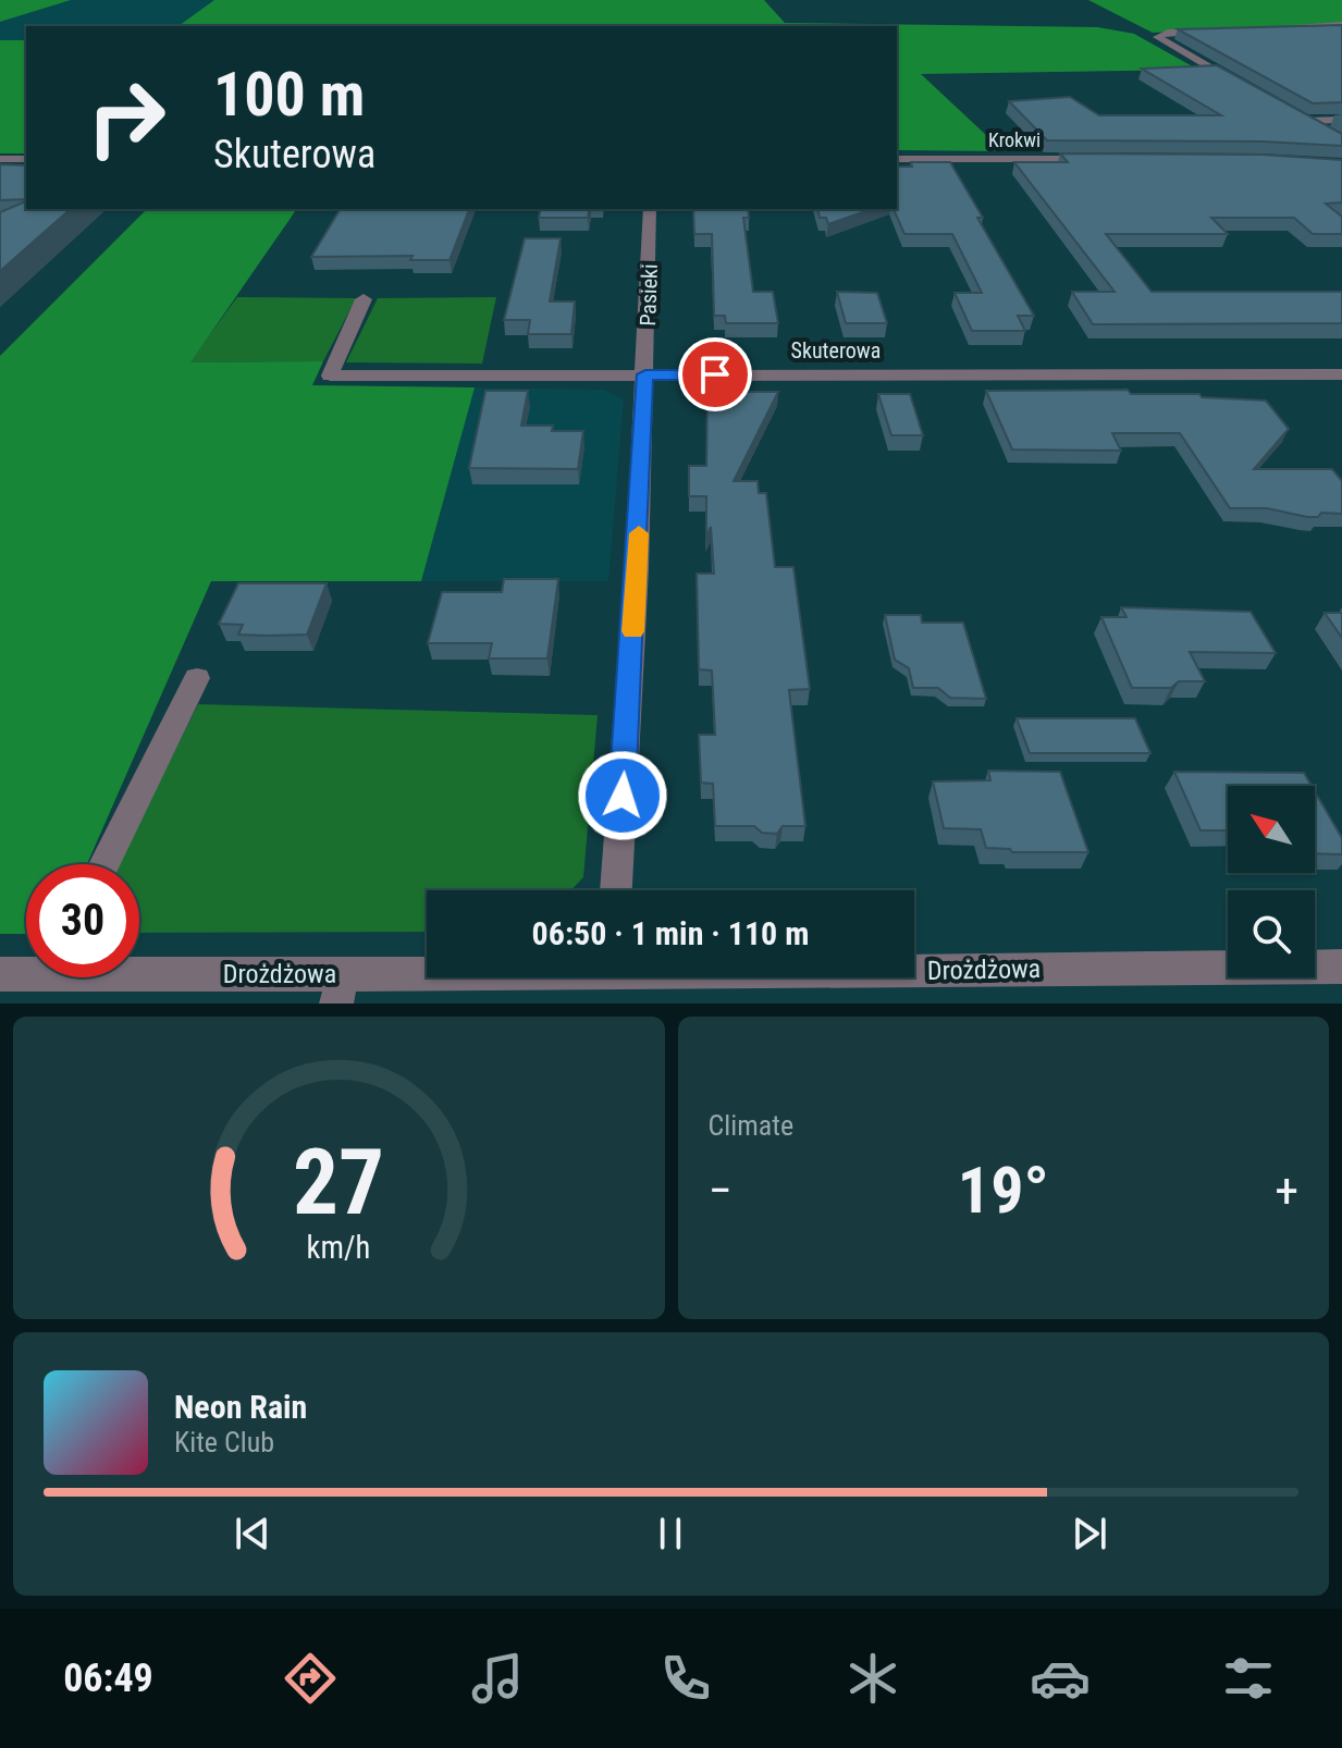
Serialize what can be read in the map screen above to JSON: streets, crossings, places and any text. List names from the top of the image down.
{
  "streets": {
    "street": [
      "Krokwi",
      "Pasieki",
      "Skuterowa",
      "Drożdżowa"
    ]
  },
  "crossings": [
    ["Pasieki", "Skuterowa"]
  ],
  "north": "top left",
  "page": {
    "turn": ["100 m", "Skuterowa"],
    "limit": "30",
    "trip": "06:50 · 1 min · 110 m",
    "tile": "Climate",
    "heat": ["−", "19°", "+"],
    "song": ["Neon Rain", "Kite Club"],
    "tabs": "06:49",
    "gauge": ["27", "km/h"]
  }
}
